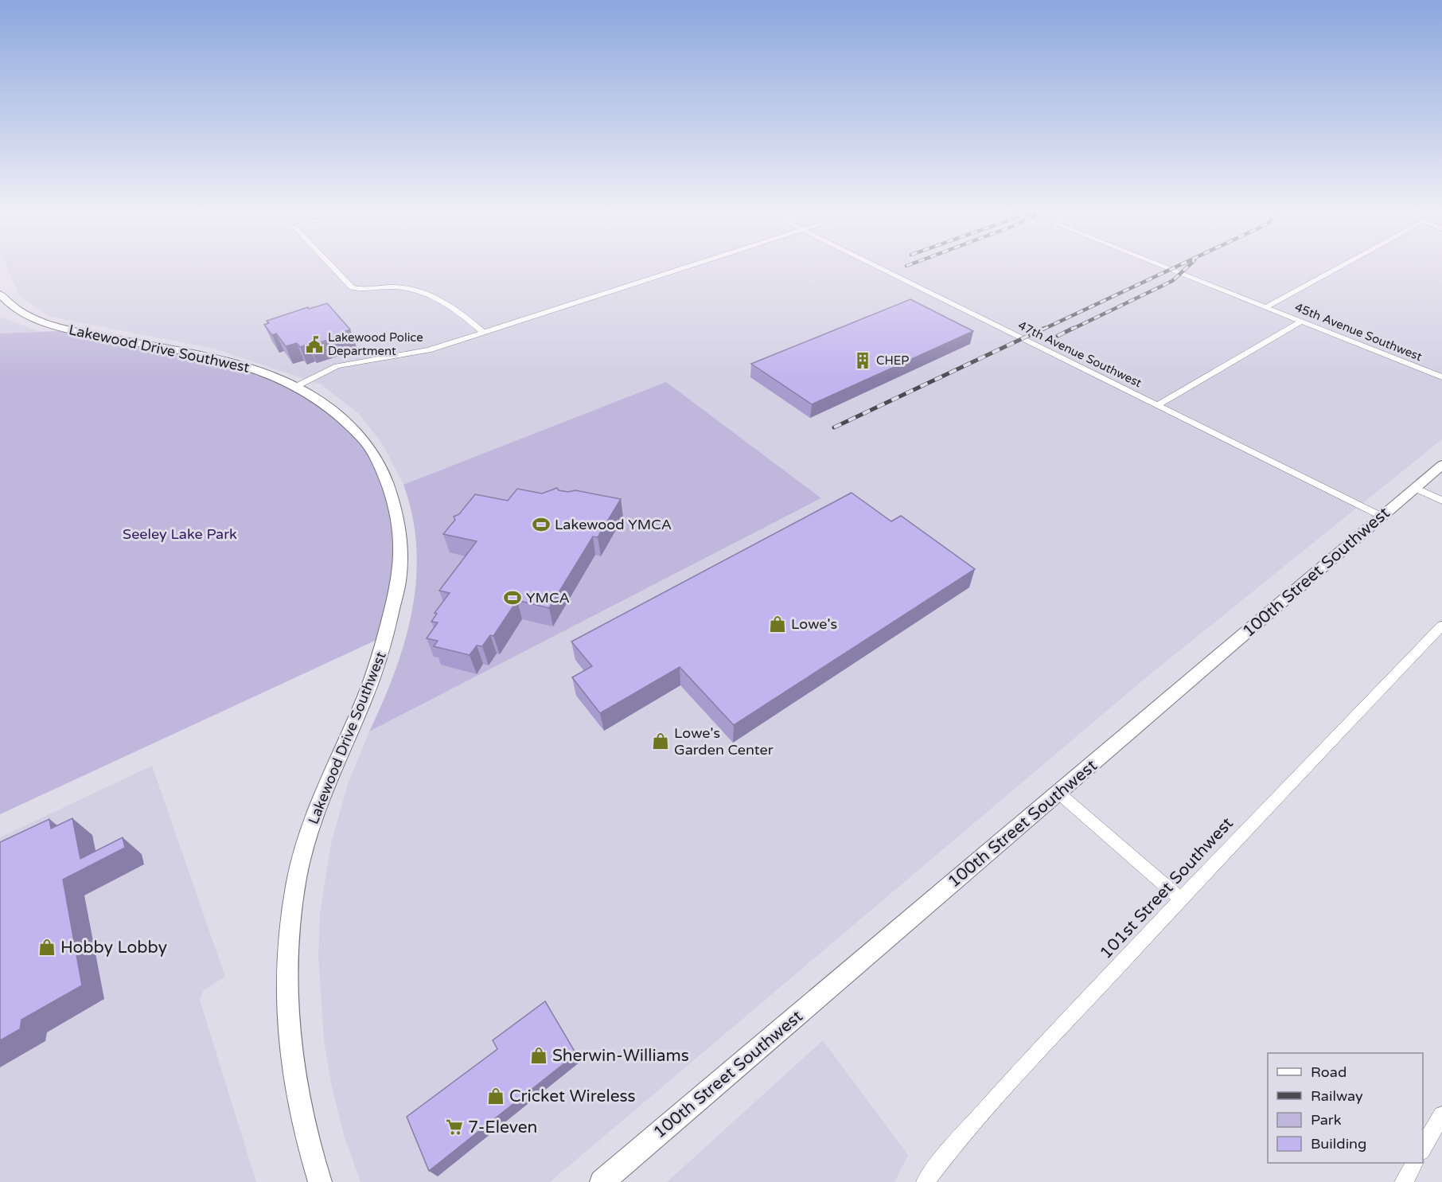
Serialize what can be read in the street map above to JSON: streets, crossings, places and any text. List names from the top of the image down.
{
  "streets": {
    "main road": ["Lakewood Drive Southwest", "100th Street Southwest"],
    "street": ["45th Avenue Southwest", "47th Avenue Southwest", "101st Street Southwest"]
  },
  "crossings": [
    ["47th Avenue Southwest", "100th Street Southwest"]
  ],
  "parks": ["Seeley Lake Park"],
  "places": {
    "public building": ["Lakewood Police Department"],
    "building": ["CHEP"],
    "sports": ["Lakewood YMCA", "YMCA"],
    "shop": [
      "Lowe's",
      "Lowe's Garden Center",
      "Hobby Lobby",
      "Sherwin-Williams",
      "Cricket Wireless"
    ],
    "supermarket": ["7-Eleven"]
  },
  "legend": [
    "Road",
    "Railway",
    "Park",
    "Building"
  ]
}
